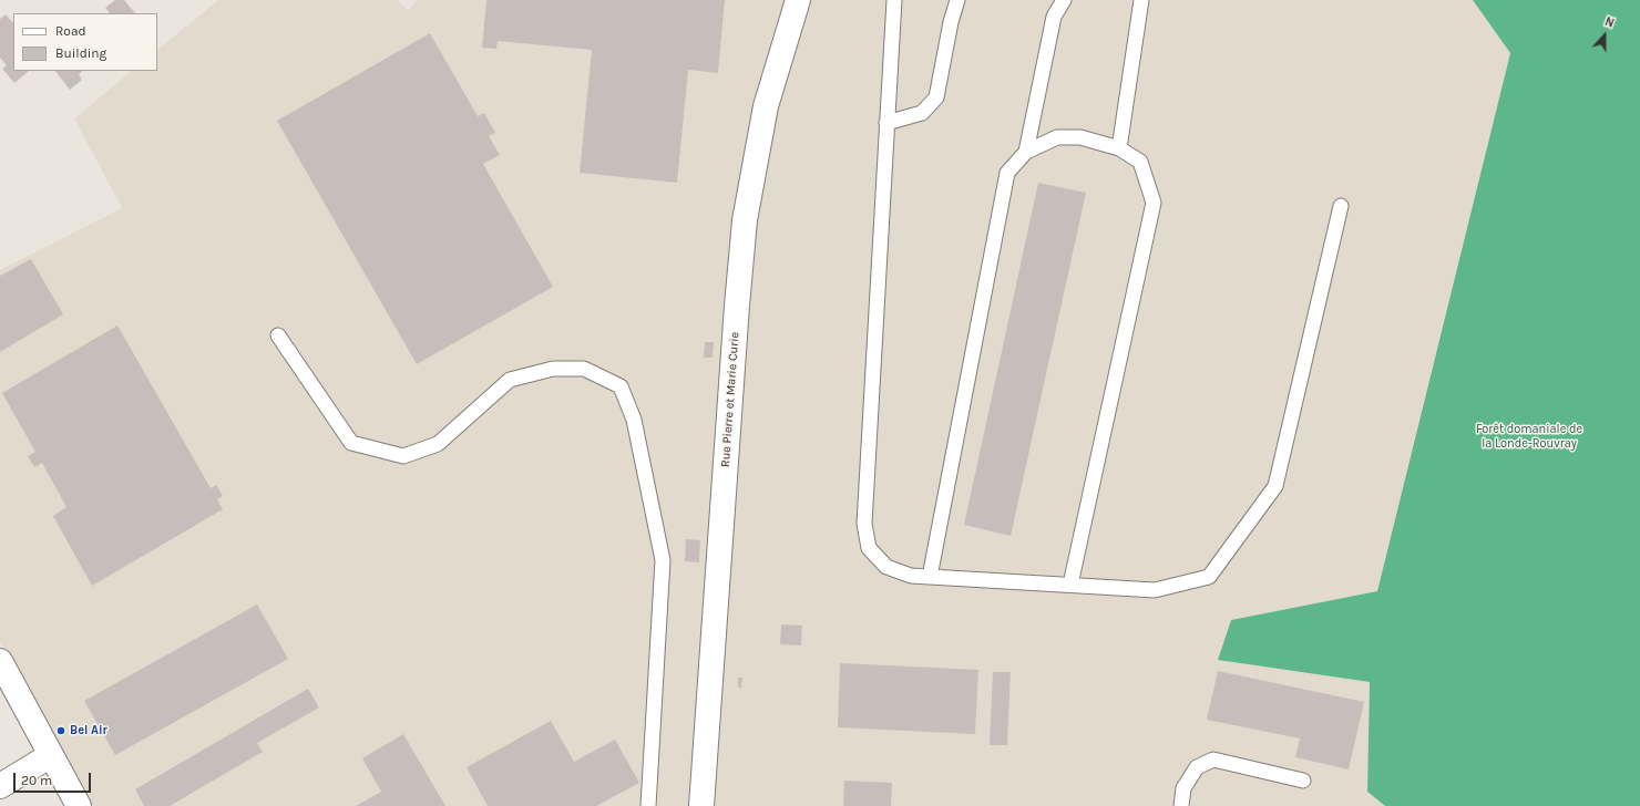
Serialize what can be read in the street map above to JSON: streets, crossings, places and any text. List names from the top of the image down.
{
  "streets": {
    "street": ["Rue Pierre et Marie Curie"]
  },
  "parks": ["Forêt domaniale de la Londe-Rouvray"],
  "places": ["Bel Air"],
  "legend": ["Road", "Building"],
  "scale_bar": "20 m",
  "north": "top"
}
